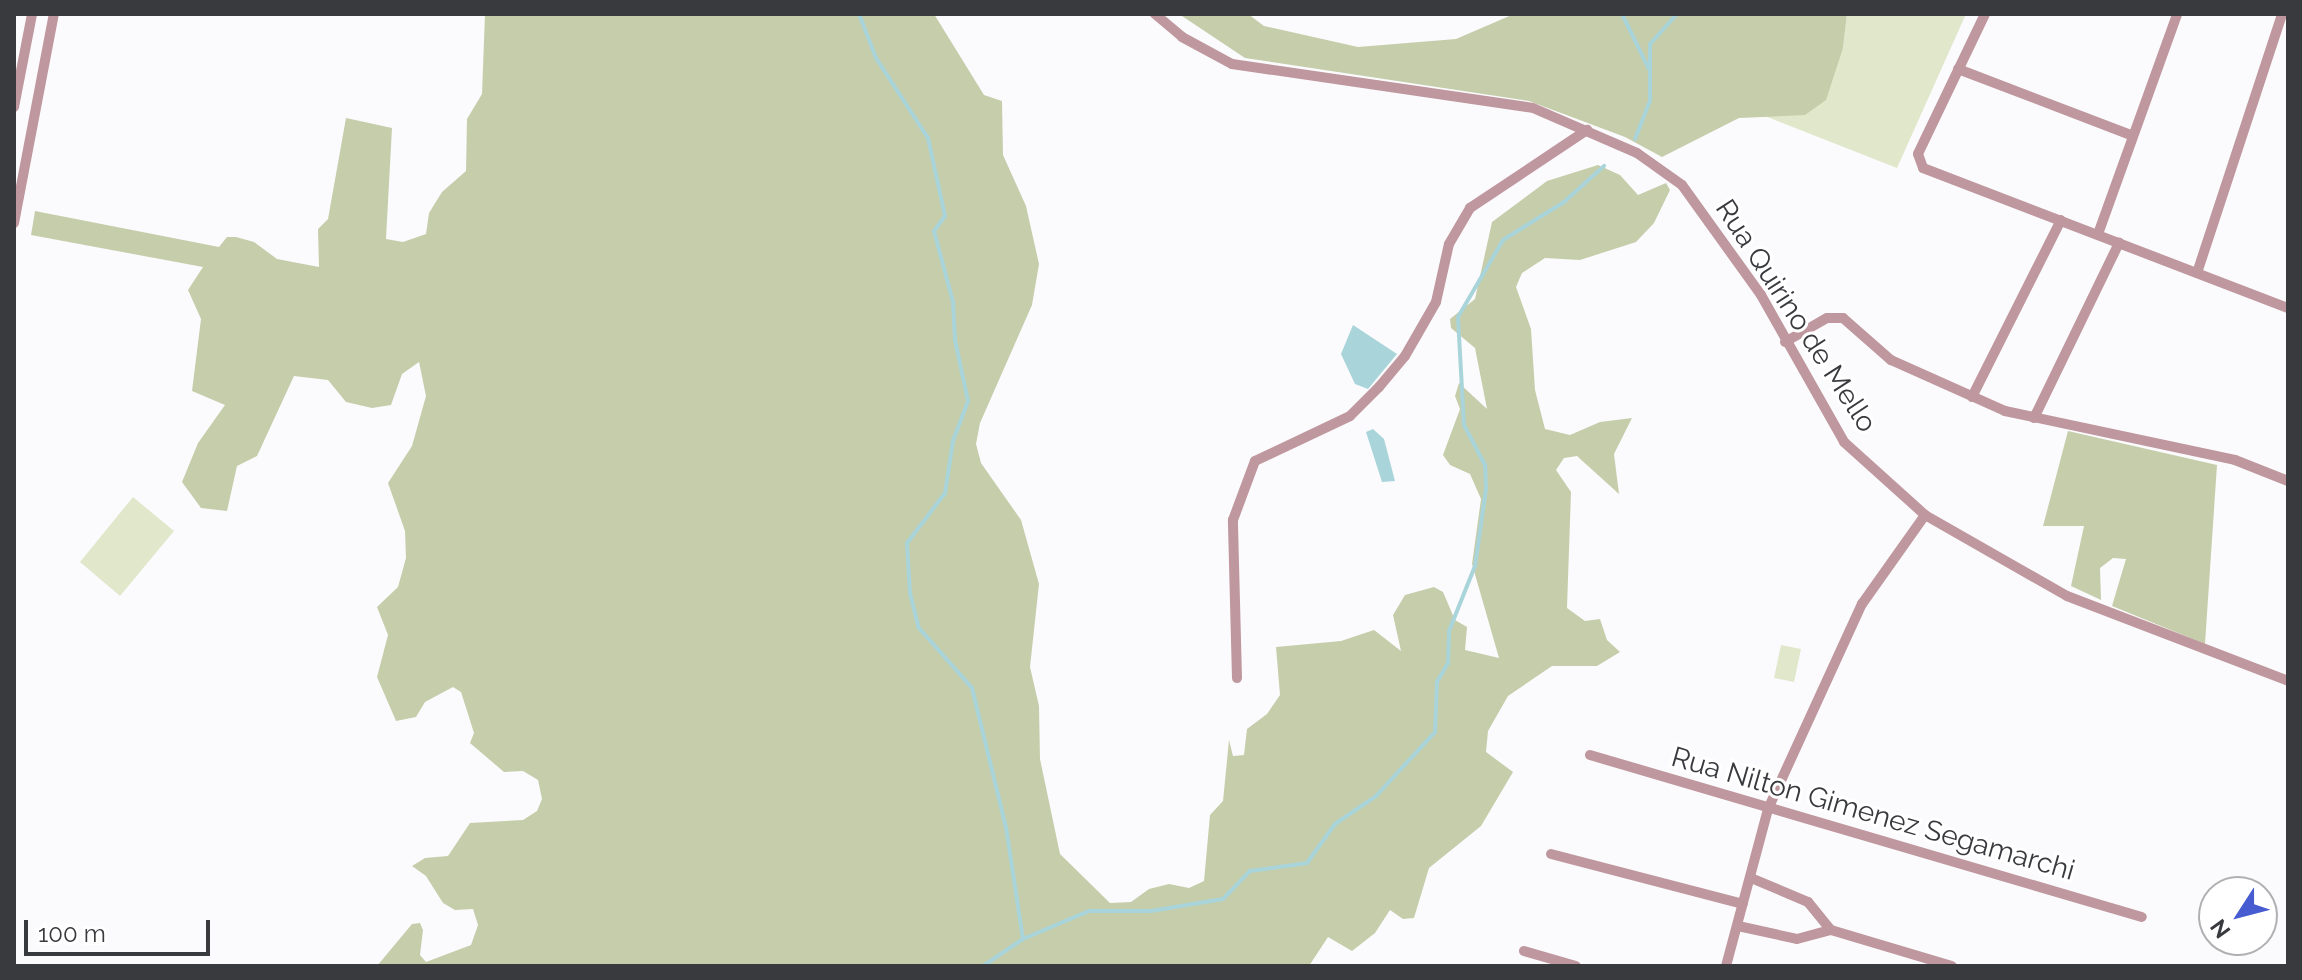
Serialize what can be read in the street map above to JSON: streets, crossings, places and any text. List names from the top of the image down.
{
  "streets": {
    "street": ["Rua Quirino de Mello", "Rua Nilton Gimenez Segamarchi"]
  },
  "scale_bar": "100 m",
  "north": "bottom left"
}
